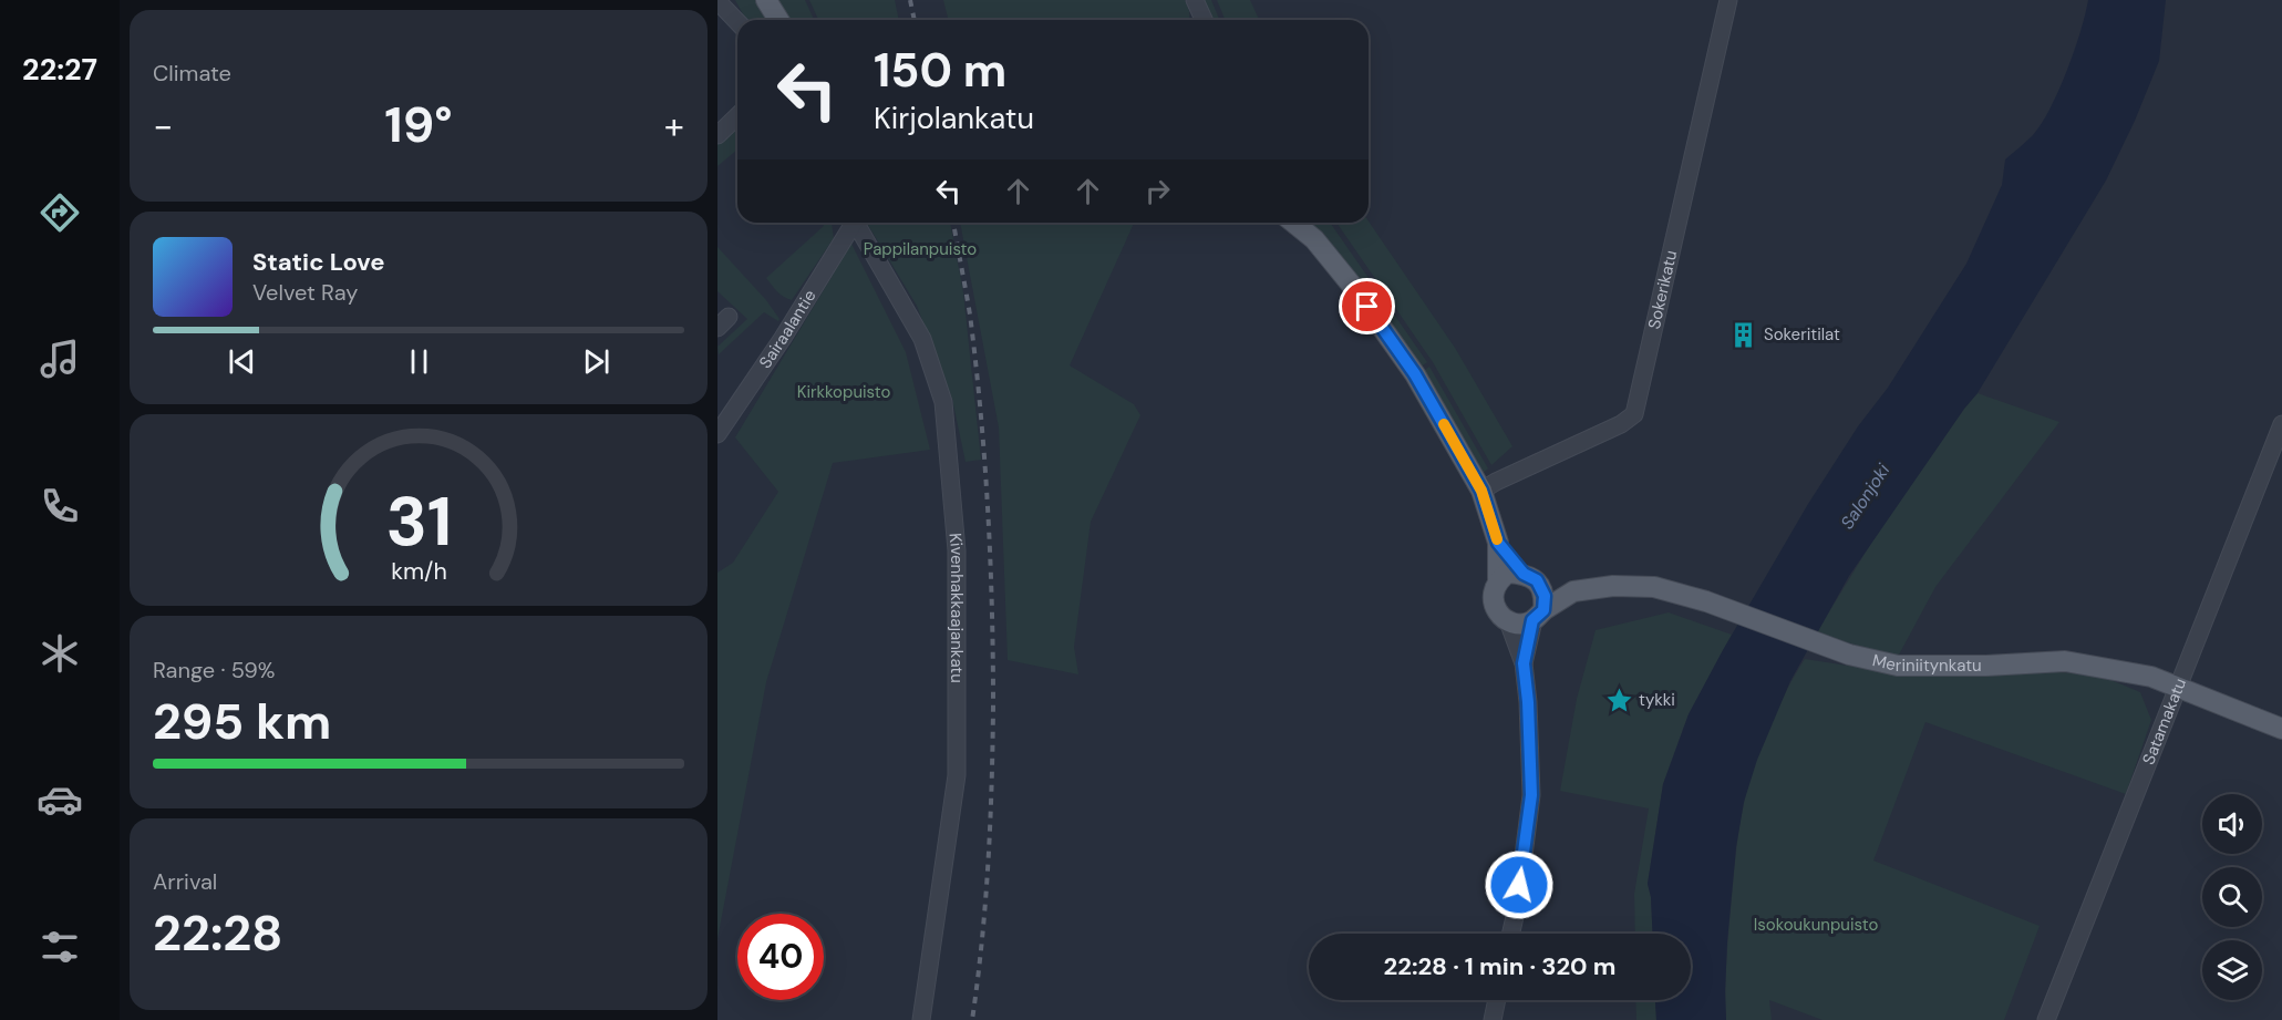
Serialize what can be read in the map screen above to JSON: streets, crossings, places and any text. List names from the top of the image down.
{
  "streets": {
    "main road": ["Meriniitynkatu"],
    "street": [
      "Sokerikatu",
      "Sairaalantie",
      "Kivenhakkaajankatu",
      "Satamakatu"
    ]
  },
  "crossings": [
    ["Meriniitynkatu", "Satamakatu"]
  ],
  "water": ["Salonjoki"],
  "parks": ["Pappilanpuisto", "Kirkkopuisto", "Isokoukunpuisto"],
  "places": {
    "building": ["Sokeritilat"],
    "place": ["tykki"]
  },
  "page": {
    "tabs": "22:27",
    "tile": [
      "Climate",
      ["Range · 59%", "295 km"],
      ["Arrival", "22:28"]
    ],
    "turn": ["150 m", "Kirjolankatu"],
    "heat": ["−", "19°", "+"],
    "song": ["Static Love", "Velvet Ray"],
    "limit": "40",
    "trip": "22:28 · 1 min · 320 m",
    "gauge": ["31", "km/h"]
  }
}
